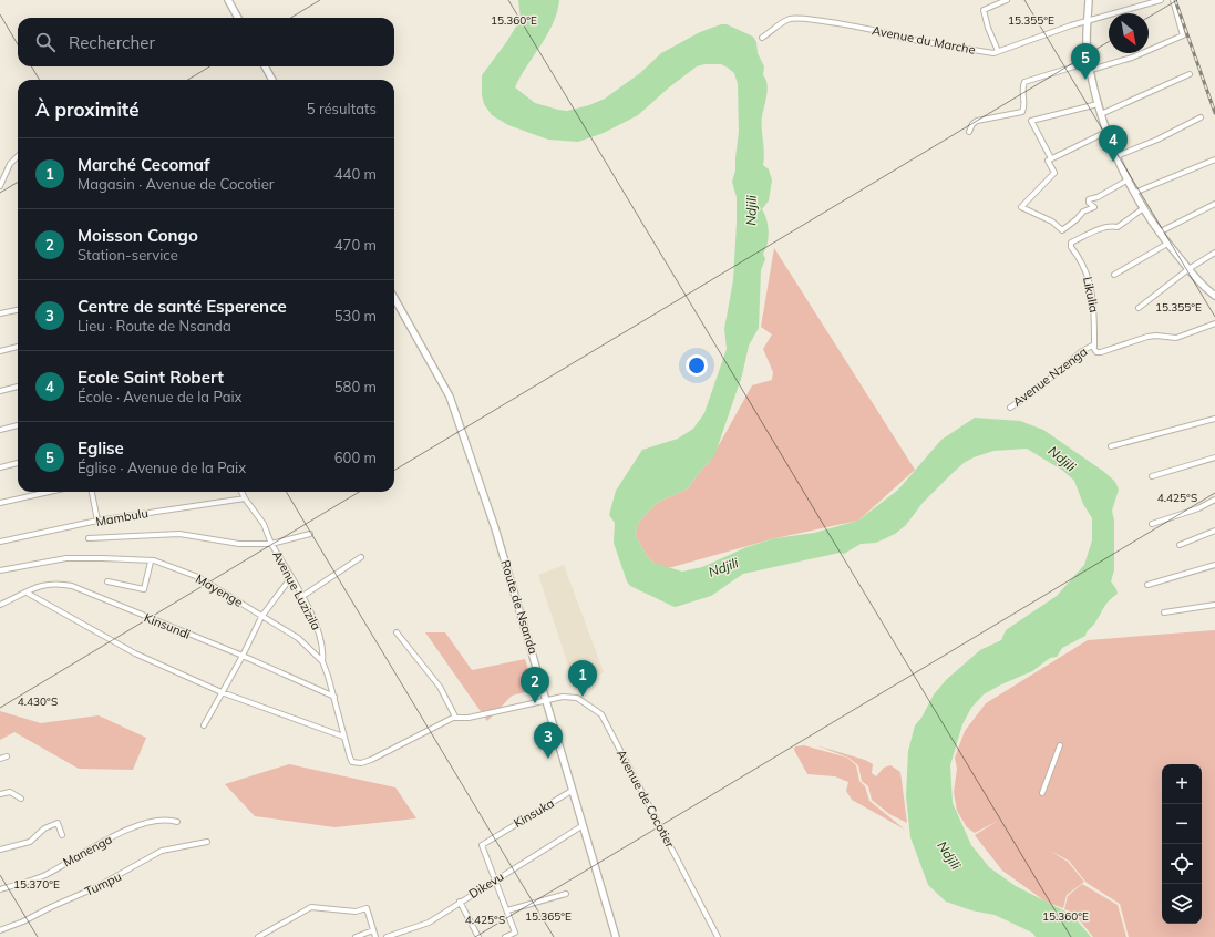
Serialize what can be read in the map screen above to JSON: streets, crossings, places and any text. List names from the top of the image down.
{
  "streets": {
    "street": [
      "Avenue du Marche",
      "Likulia",
      "Avenue Nzenga",
      "Mambulu",
      "Mayenge",
      "Avenue Luzizila",
      "Route de Nsanda",
      "Kinsundi",
      "Avenue de Cocotier",
      "Kinsuka",
      "Manenga",
      "Tumpu",
      "Dikevu"
    ]
  },
  "crossings": [
    ["Likulia", "Avenue Nzenga"],
    ["Mayenge", "Avenue Luzizila"],
    ["Mayenge", "Kinsundi"],
    ["Mayenge", "Avenue de Cocotier"],
    ["Route de Nsanda", "Avenue de Cocotier"],
    ["Route de Nsanda", "Kinsuka"],
    ["Route de Nsanda", "Dikevu"],
    ["Kinsuka", "Dikevu"]
  ],
  "water": ["Ndjili"],
  "north": "bottom right",
  "page": {
    "search": "Rechercher",
    "pins": [
      "5",
      "4",
      "1",
      "2",
      "3"
    ],
    "heading": ["À proximité", "5 résultats"],
    "list": [
      {
        "mark": "1",
        "name": "Marché Cecomaf",
        "note": "Magasin · Avenue de Cocotier",
        "value": "440 m"
      },
      {
        "mark": "2",
        "name": "Moisson Congo",
        "note": "Station-service",
        "value": "470 m"
      },
      {
        "mark": "3",
        "name": "Centre de santé Esperence",
        "note": "Lieu · Route de Nsanda",
        "value": "530 m"
      },
      {
        "mark": "4",
        "name": "Ecole Saint Robert",
        "note": "École · Avenue de la Paix",
        "value": "580 m"
      },
      {
        "mark": "5",
        "name": "Eglise",
        "note": "Église · Avenue de la Paix",
        "value": "600 m"
      }
    ],
    "map_buttons": ["+", "−"]
  },
  "coordinates": [
    "15.360°E",
    "15.355°E",
    "4.425°S",
    "4.430°S",
    "15.370°E",
    "15.365°E"
  ]
}
